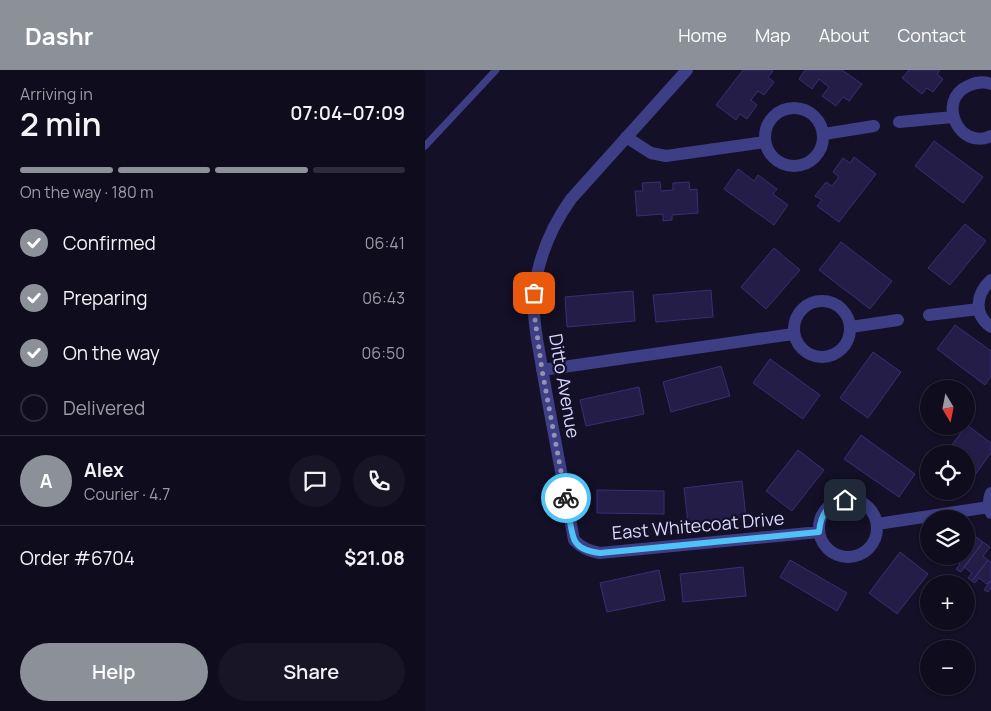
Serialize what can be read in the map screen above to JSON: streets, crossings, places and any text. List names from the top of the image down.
{
  "streets": {
    "street": ["Ditto Avenue", "East Whitecoat Drive"]
  },
  "crossings": [
    ["Ditto Avenue", "East Whitecoat Drive"]
  ],
  "north": "bottom",
  "page": {
    "header": "Dashr",
    "nav": [
      "Home",
      "Map",
      "About",
      "Contact"
    ],
    "heading": ["2 min", "Arriving in", "07:04–07:09"],
    "panel": [
      "Alex",
      "Courier · 4.7",
      "Order #6704",
      "$21.08"
    ],
    "bar": "On the way · 180 m",
    "list": [
      ["Confirmed", "06:41"],
      ["Preparing", "06:43"],
      ["On the way", "06:50"],
      "Delivered"
    ],
    "map_buttons": ["+", "−"],
    "round": "A",
    "buttons": ["Help", "Share"]
  }
}
